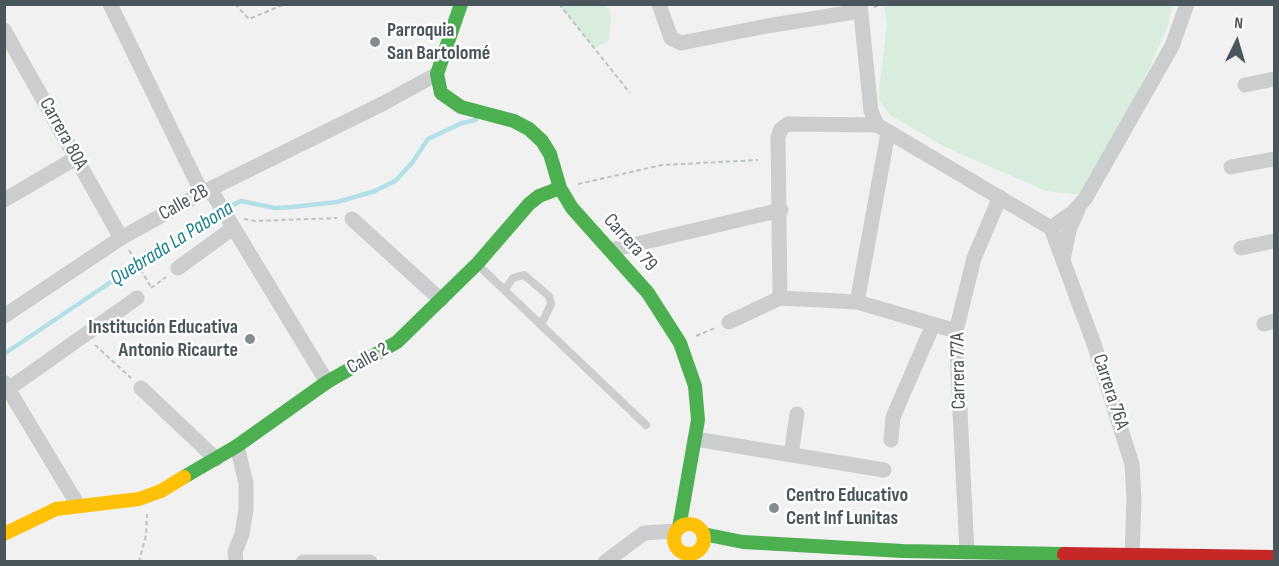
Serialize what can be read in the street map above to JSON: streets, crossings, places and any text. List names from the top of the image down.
{
  "streets": {
    "main road": ["Carrera 79", "Calle 2"],
    "street": [
      "Carrera 80A",
      "Calle 2B",
      "Carrera 77A",
      "Carrera 76A"
    ]
  },
  "crossings": [
    ["Carrera 80A", "Calle 2B"],
    ["Calle 2B", "Carrera 79"],
    ["Carrera 79", "Calle 2"]
  ],
  "water": ["Quebrada La Pabona"],
  "places": ["Parroquia San Bartolomé", "Institución Educativa Antonio Ricaurte", "Centro Educativo Cent Inf Lunitas"],
  "north": "top"
}
